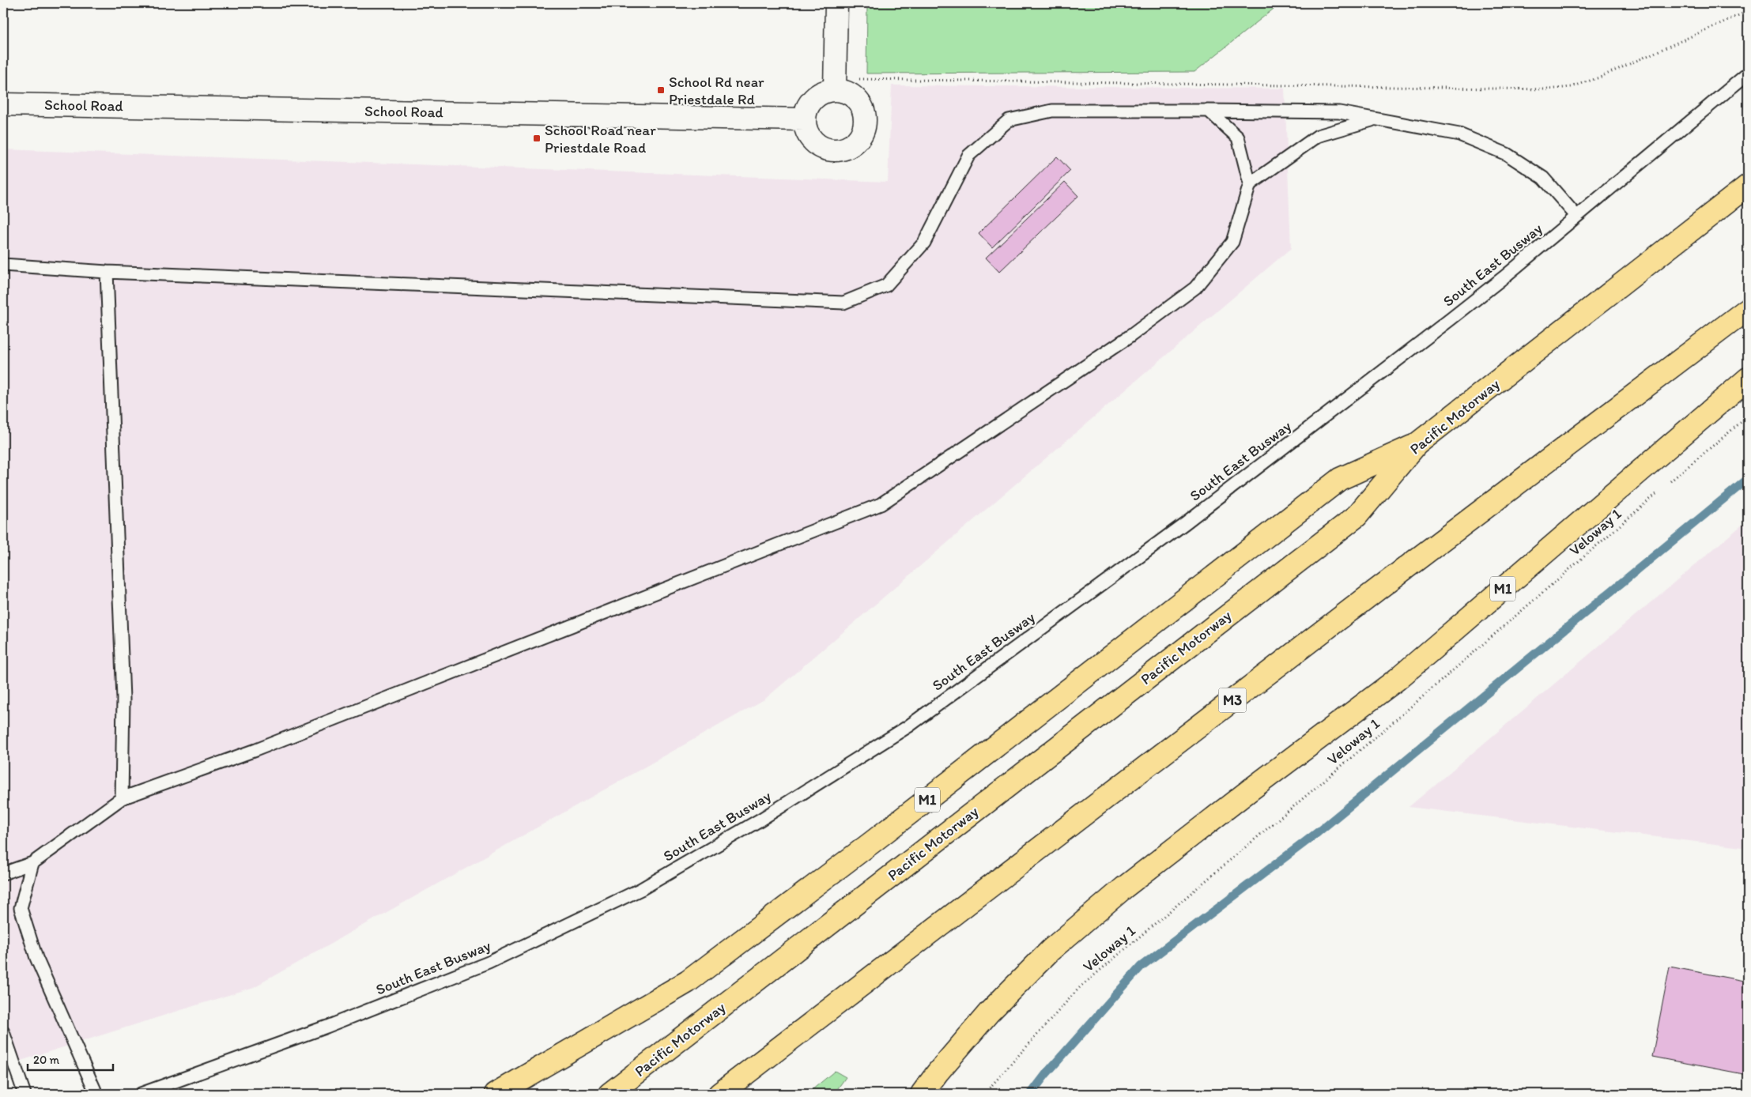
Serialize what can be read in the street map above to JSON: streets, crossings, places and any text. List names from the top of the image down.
{
  "streets": {
    "highway": ["Pacific Motorway", "M1", "M3"],
    "street": ["School Road"],
    "lane": ["South East Busway"],
    "path": ["Veloway 1"]
  },
  "crossings": [
    ["Pacific Motorway", "M1"]
  ],
  "places": {
    "transit": ["School Rd near Priestdale Rd", "School Road near Priestdale Road"]
  },
  "scale_bar": "20 m"
}
